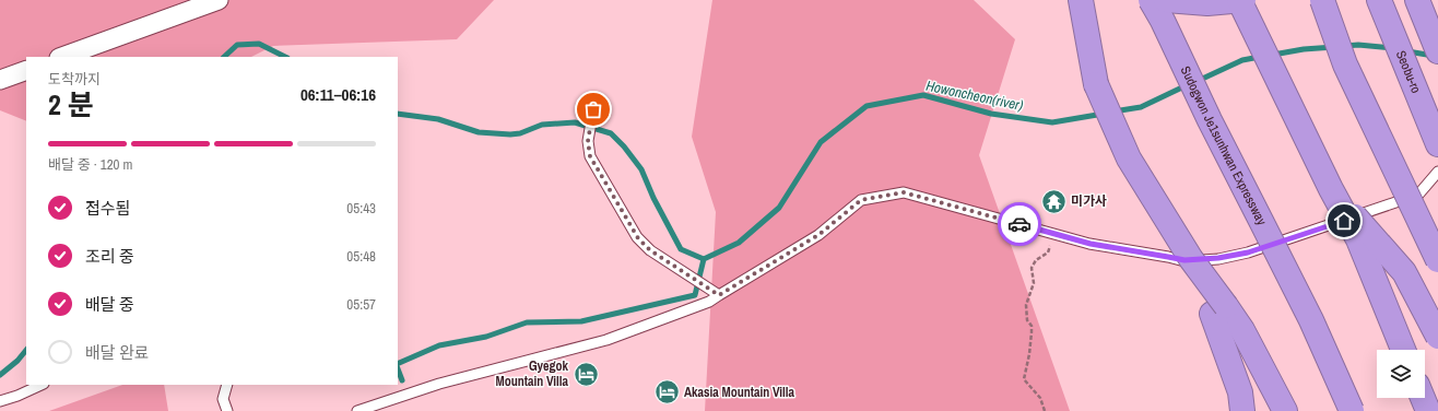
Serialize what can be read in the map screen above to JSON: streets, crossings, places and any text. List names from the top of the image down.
{
  "streets": {
    "highway": ["Seobu-ro", "Sudogwon Je1sunhwan Expressway"]
  },
  "water": ["Howoncheon(river)"],
  "places": {
    "temple": ["미가사"],
    "hotel": ["Gyegok Mountain Villa", "Akasia Mountain Villa"]
  },
  "page": {
    "heading": ["2 분", "도착까지", "06:11–06:16"],
    "bar": "배달 중 · 120 m",
    "list": [
      ["접수됨", "05:43"],
      ["조리 중", "05:48"],
      ["배달 중", "05:57"],
      "배달 완료"
    ]
  }
}
